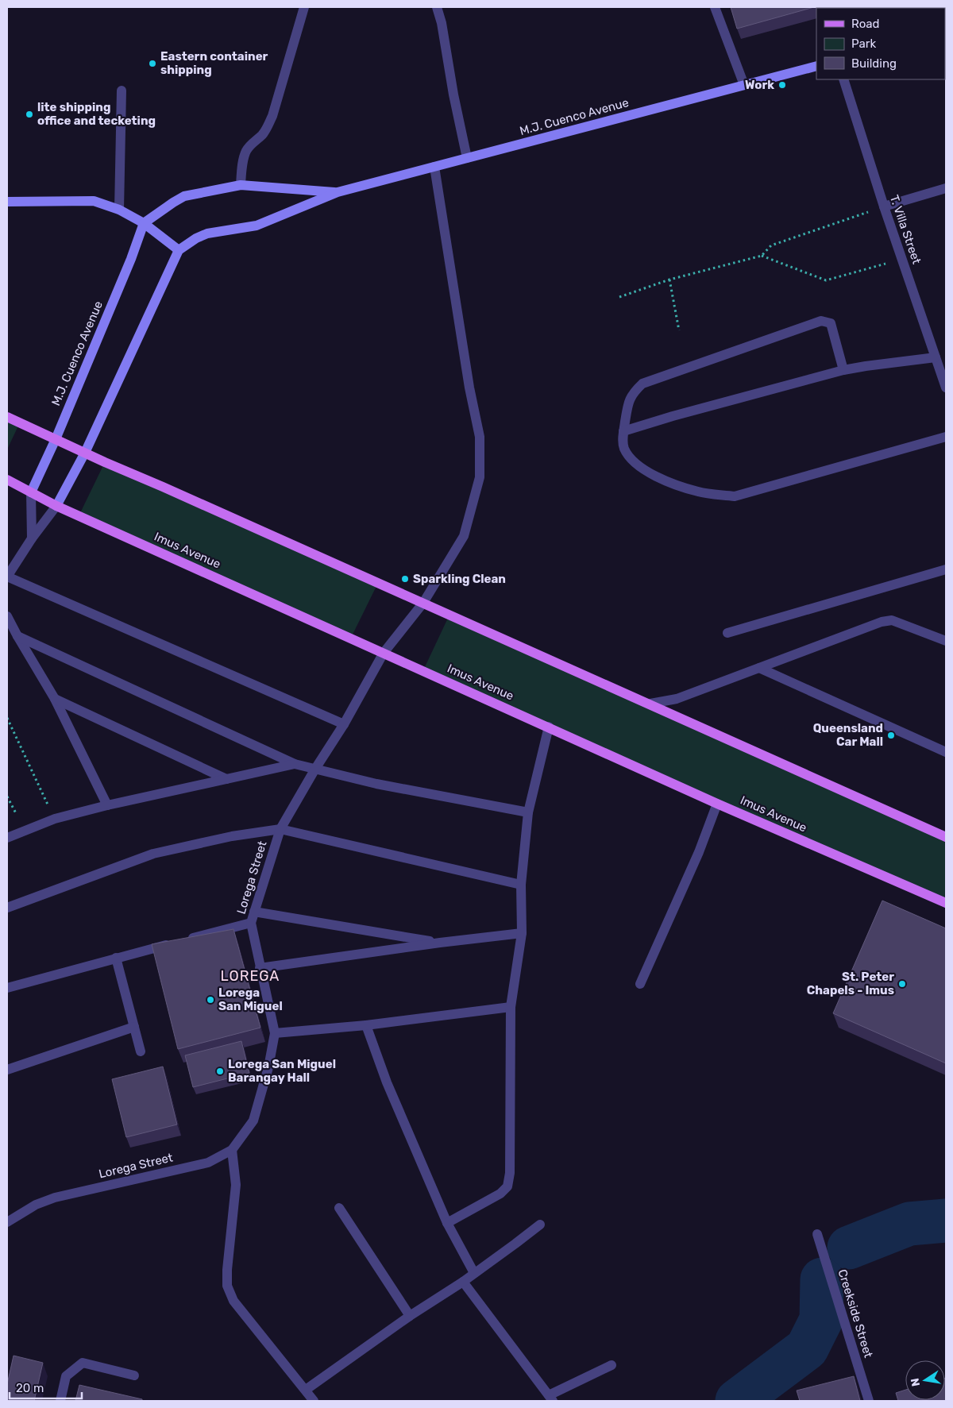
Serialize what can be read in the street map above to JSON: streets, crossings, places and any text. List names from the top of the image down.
{
  "streets": {
    "main road": ["M.J. Cuenco Avenue", "Imus Avenue"],
    "street": ["T. Villa Street", "Lorega Street", "Creekside Street"]
  },
  "crossings": [
    ["M.J. Cuenco Avenue", "Imus Avenue"],
    ["M.J. Cuenco Avenue", "Lorega Street"],
    ["Imus Avenue", "Lorega Street"]
  ],
  "districts": ["LOREGA"],
  "places": [
    "Eastern container shipping",
    "Work",
    "lite shipping office and tecketing",
    "Sparkling Clean",
    "Queensland Car Mall",
    "St. Peter Chapels - Imus",
    "Lorega San Miguel",
    "Lorega San Miguel Barangay Hall"
  ],
  "legend": ["Road", "Park", "Building"],
  "scale_bar": "20 m",
  "north": "left"
}
